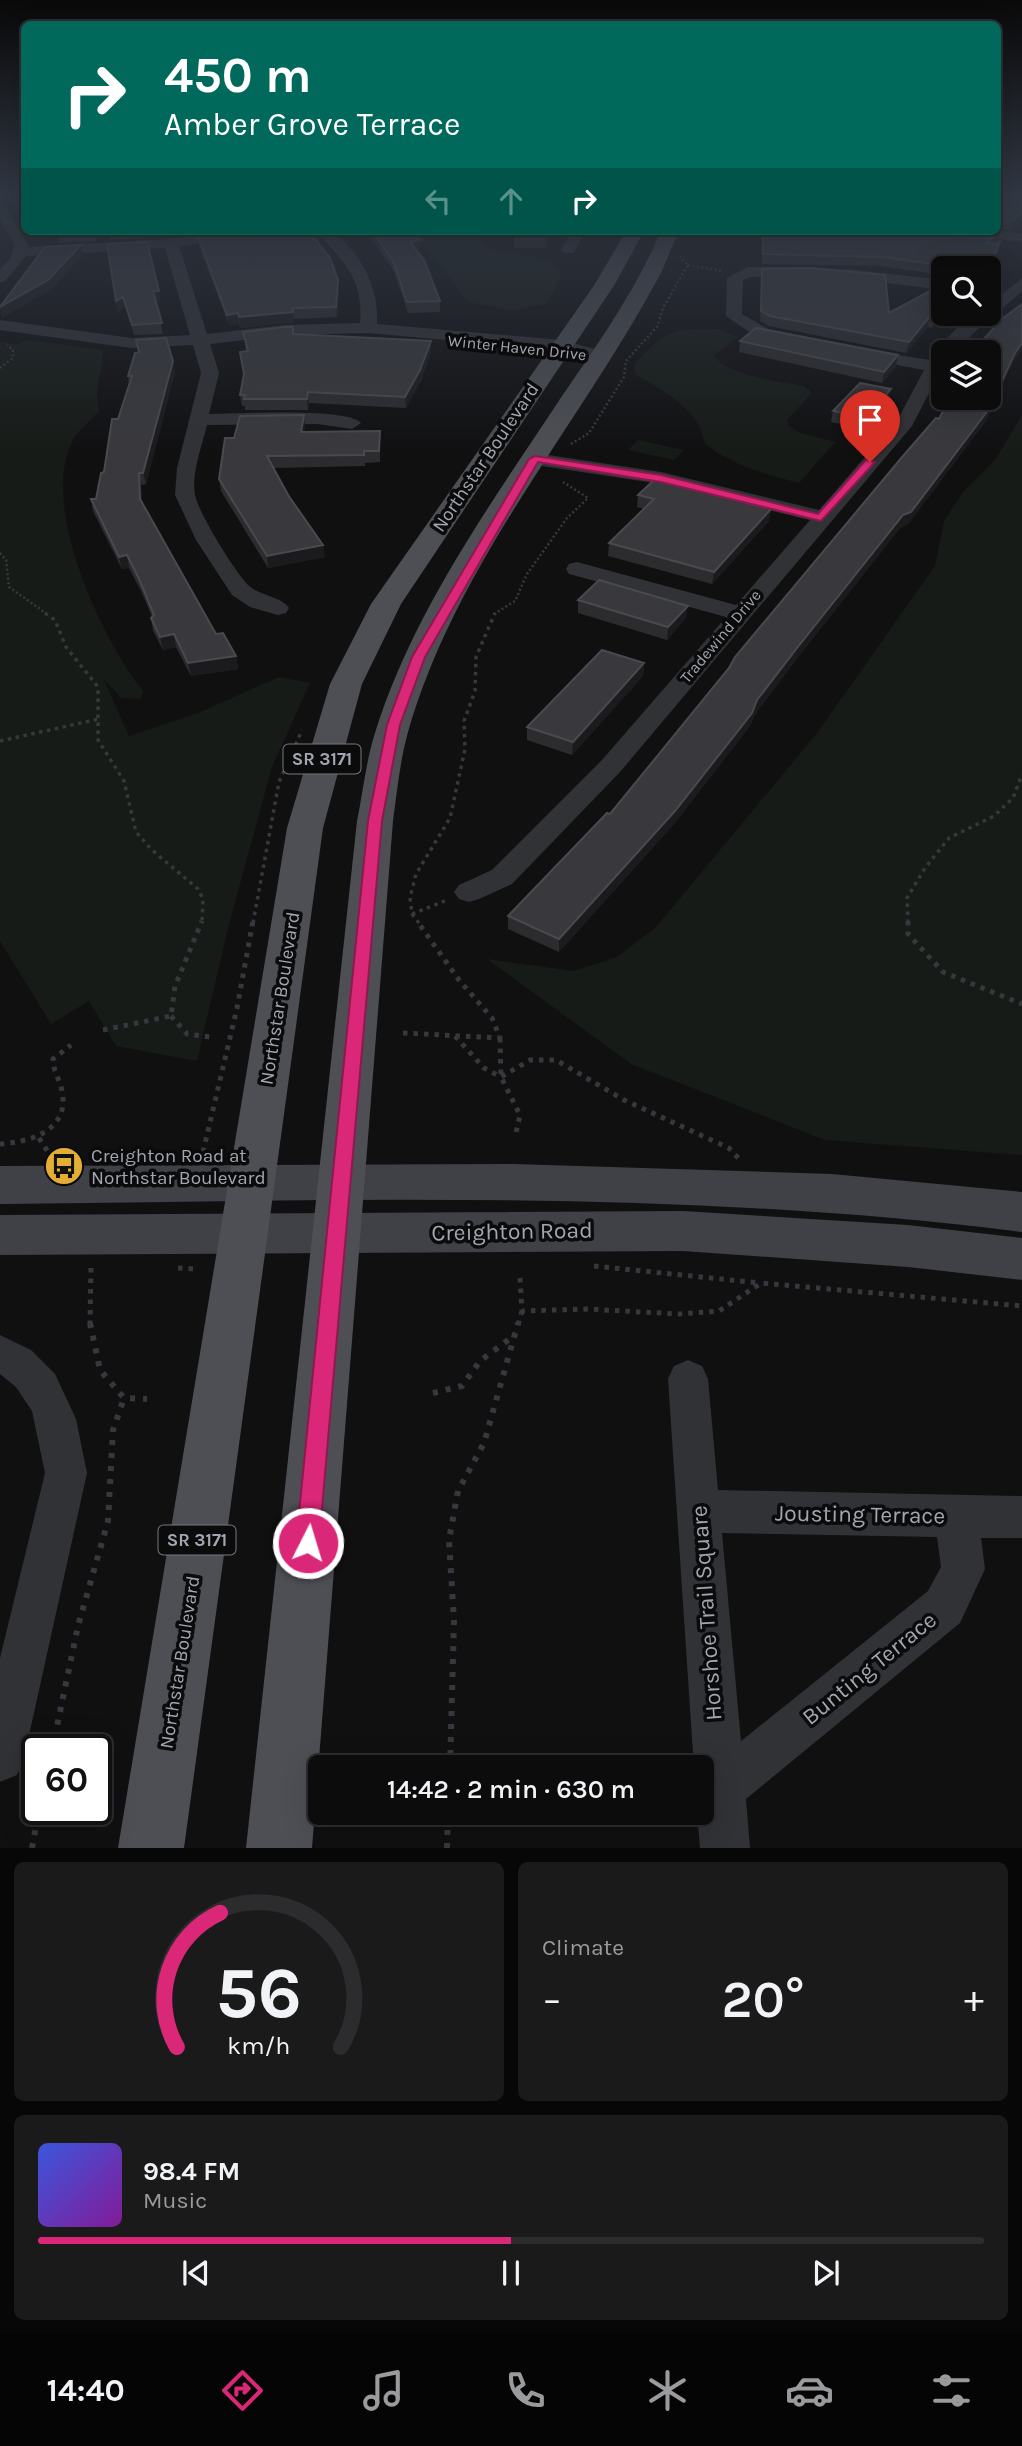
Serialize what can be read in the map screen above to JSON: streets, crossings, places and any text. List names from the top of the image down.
{
  "streets": {
    "main road": ["Northstar Boulevard", "SR 3171"],
    "street": [
      "Winter Haven Drive",
      "Tradewind Drive",
      "Creighton Road",
      "Jousting Terrace",
      "Horshoe Trail Square",
      "Bunting Terrace"
    ]
  },
  "crossings": [
    ["Winter Haven Drive", "Northstar Boulevard"],
    ["Winter Haven Drive", "SR 3171"],
    ["Northstar Boulevard", "Creighton Road"],
    ["SR 3171", "Creighton Road"],
    ["Jousting Terrace", "Horshoe Trail Square"],
    ["Jousting Terrace", "Bunting Terrace"],
    ["Horshoe Trail Square", "Bunting Terrace"]
  ],
  "places": {
    "bus stop": ["Creighton Road at Northstar Boulevard"]
  },
  "page": {
    "turn": ["450 m", "Amber Grove Terrace"],
    "limit": "60",
    "trip": "14:42 · 2 min · 630 m",
    "tile": "Climate",
    "heat": ["−", "20°", "+"],
    "song": ["98.4 FM", "Music"],
    "tabs": "14:40",
    "gauge": ["56", "km/h"]
  }
}
